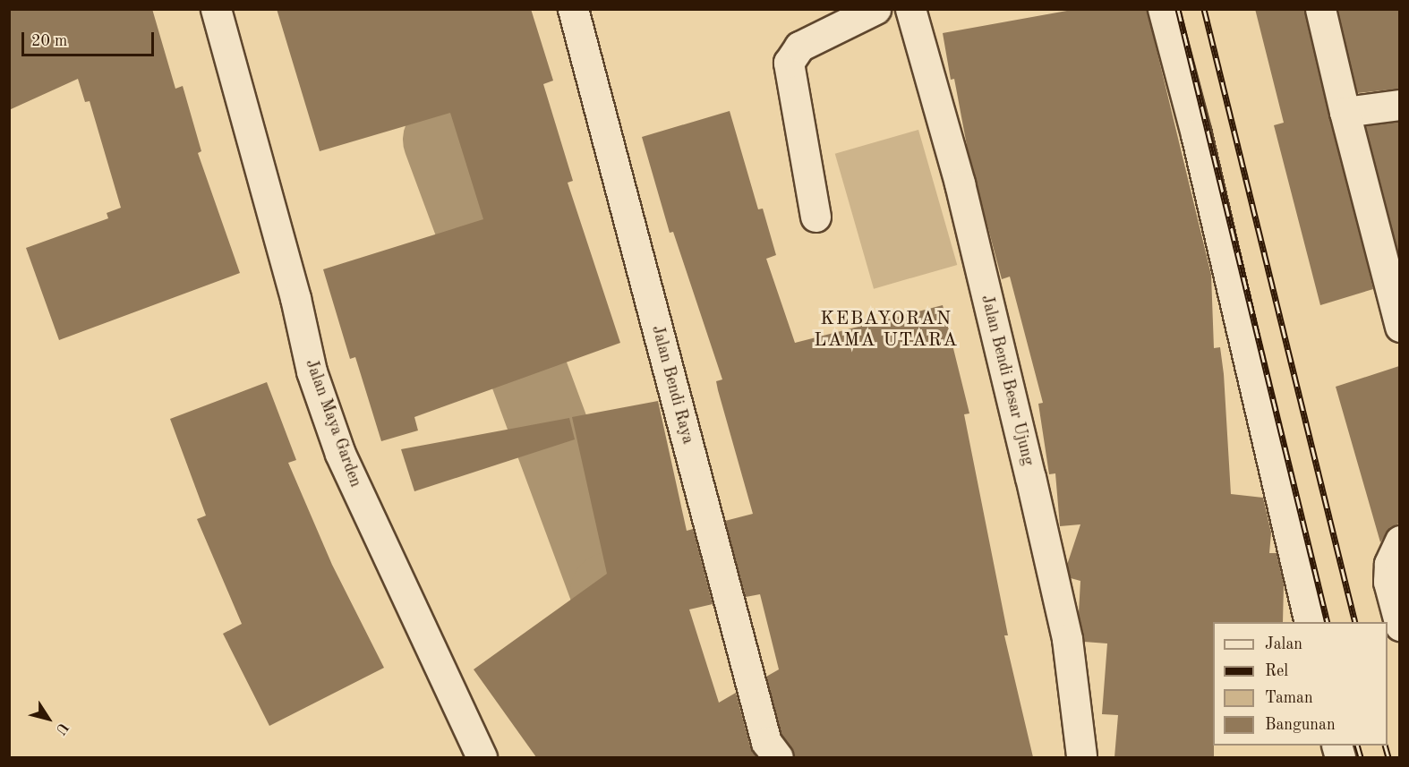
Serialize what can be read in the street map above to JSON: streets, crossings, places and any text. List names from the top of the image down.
{
  "streets": {
    "street": ["Jalan Bendi Besar Ujung", "Jalan Bendi Raya", "Jalan Maya Garden"]
  },
  "districts": ["KEBAYORAN LAMA UTARA"],
  "legend": [
    "Jalan",
    "Rel",
    "Taman",
    "Bangunan"
  ],
  "scale_bar": "20 m",
  "north": "bottom right"
}
